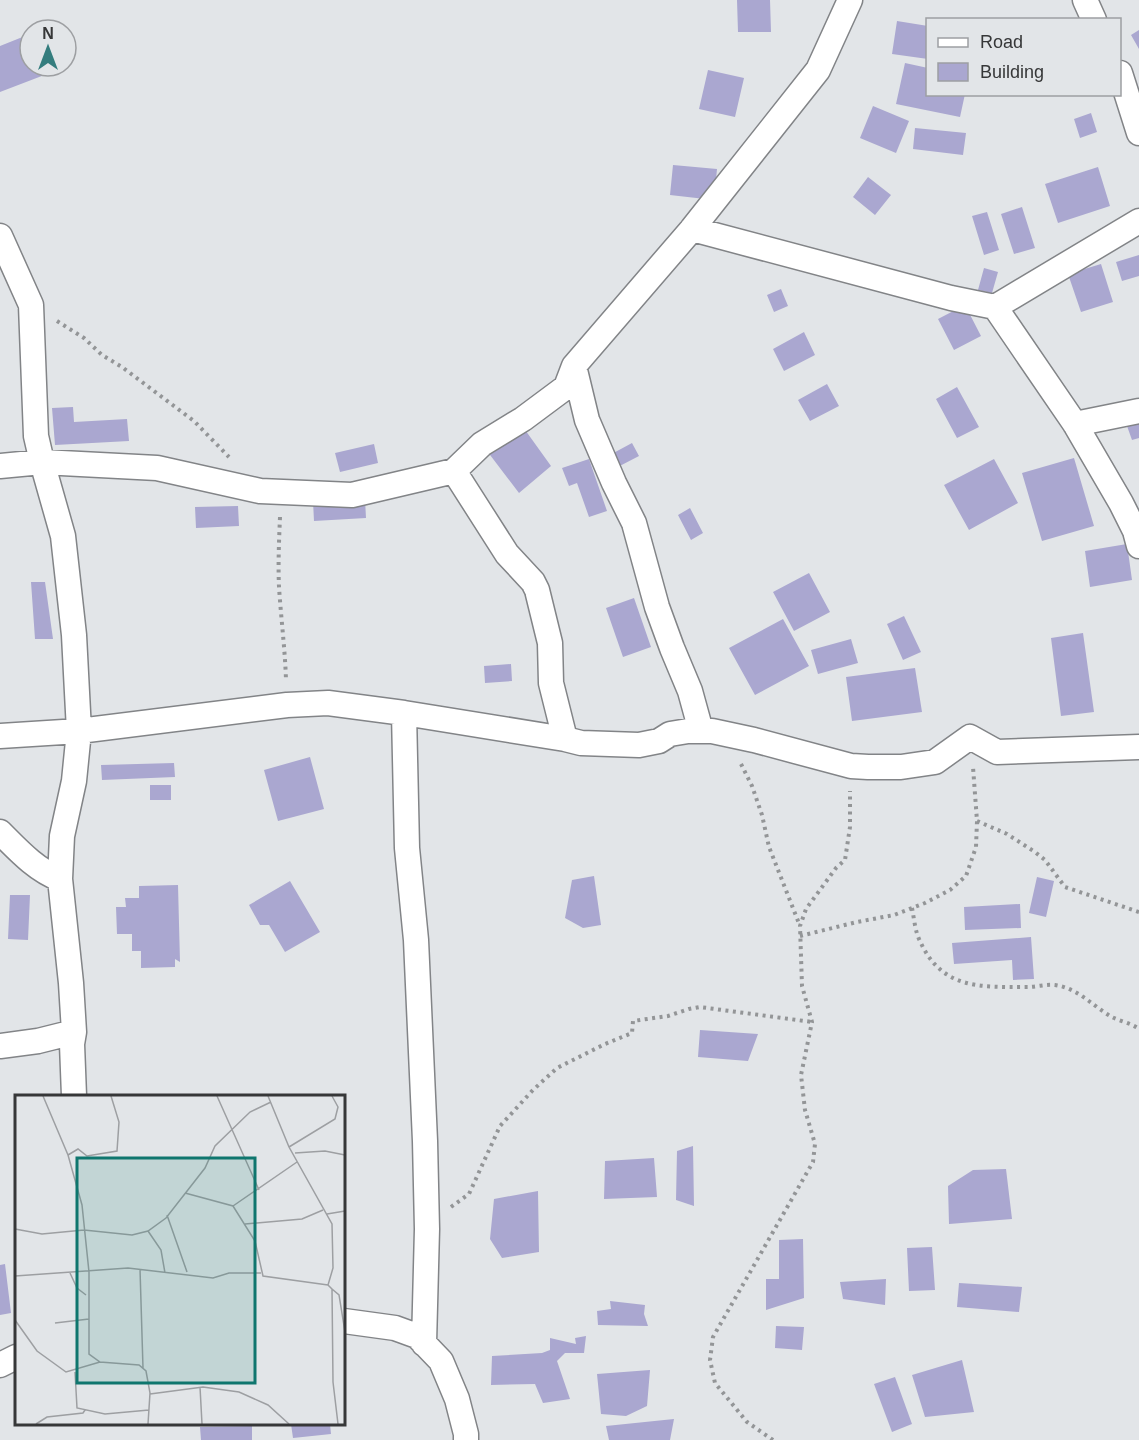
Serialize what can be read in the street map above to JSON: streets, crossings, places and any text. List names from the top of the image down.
{
  "legend": ["Road", "Building"],
  "north": "top"
}
